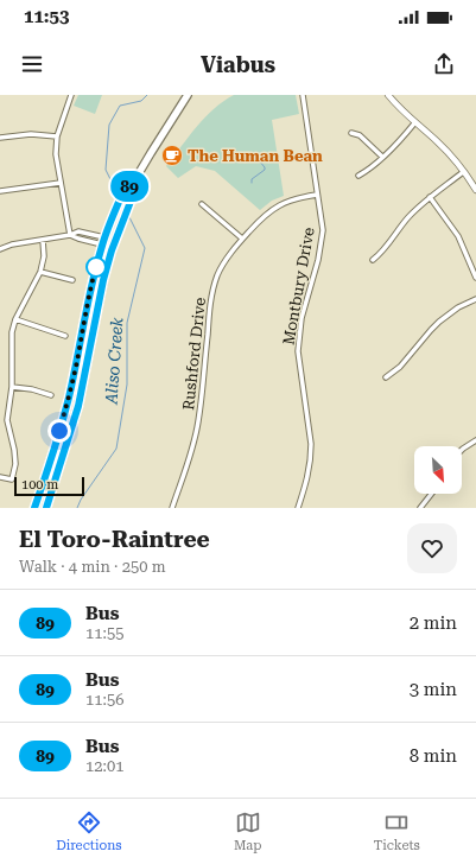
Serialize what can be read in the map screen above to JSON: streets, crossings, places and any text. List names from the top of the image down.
{
  "streets": {
    "street": ["Montbury Drive", "Rushford Drive"]
  },
  "crossings": [
    ["Montbury Drive", "Rushford Drive"]
  ],
  "water": ["Aliso Creek"],
  "places": {
    "cafe": ["The Human Bean"]
  },
  "lines": ["bus line 89"],
  "scale_bar": "100 m",
  "north": "bottom right",
  "page": {
    "status": "11:53",
    "header": "Viabus",
    "on_map": "89",
    "scale": "100 m",
    "heading": ["El Toro-Raintree", "Walk · 4 min · 250 m"],
    "list": [
      {
        "mark": "89",
        "name": "Bus",
        "note": "11:55",
        "value": "2 min"
      },
      {
        "mark": "89",
        "name": "Bus",
        "note": "11:56",
        "value": "3 min"
      },
      {
        "mark": "89",
        "name": "Bus",
        "note": "12:01",
        "value": "8 min"
      }
    ],
    "tabs": ["Directions", "Map", "Tickets"]
  }
}
